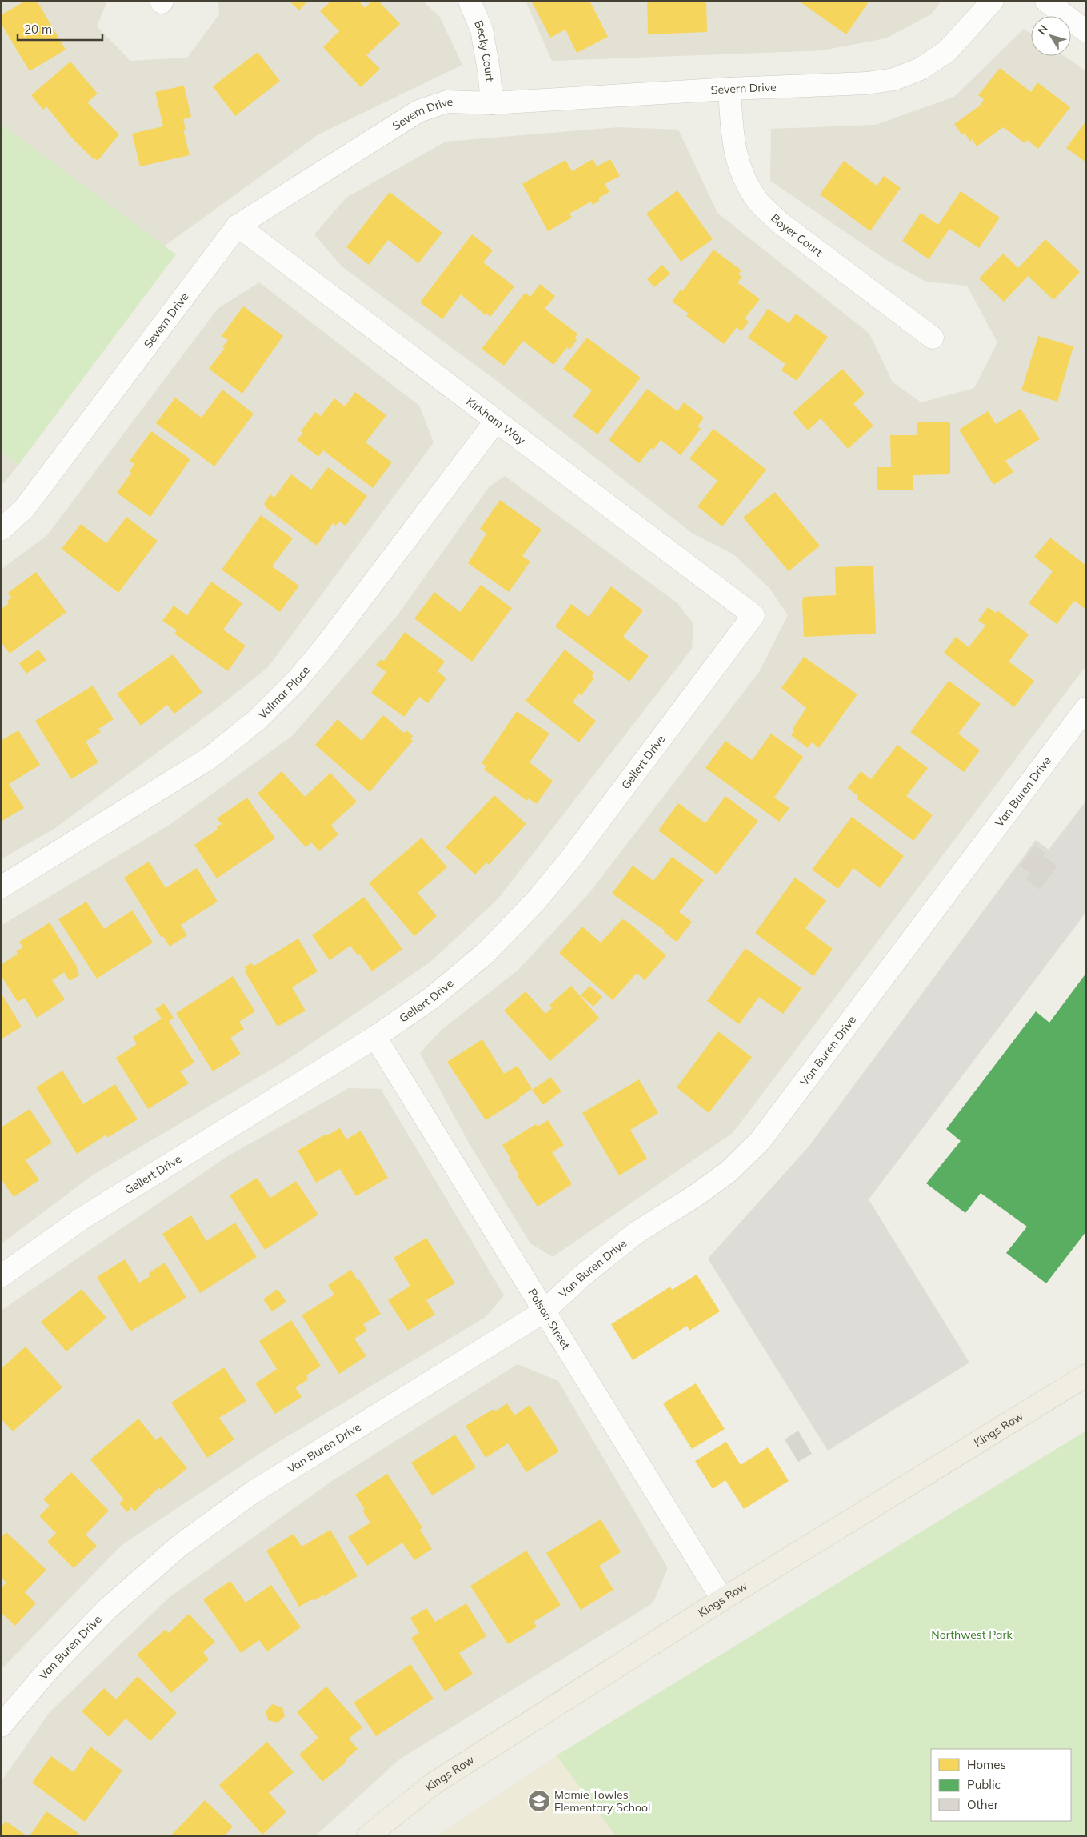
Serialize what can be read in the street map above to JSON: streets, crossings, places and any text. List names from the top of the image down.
{
  "streets": {
    "main road": ["Kings Row"],
    "street": [
      "Becky Court",
      "Severn Drive",
      "Boyer Court",
      "Kirkham Way",
      "Valmar Place",
      "Gellert Drive",
      "Van Buren Drive",
      "Polson Street"
    ]
  },
  "crossings": [
    ["Becky Court", "Severn Drive"],
    ["Severn Drive", "Boyer Court"],
    ["Severn Drive", "Kirkham Way"],
    ["Kirkham Way", "Valmar Place"],
    ["Kirkham Way", "Gellert Drive"],
    ["Gellert Drive", "Polson Street"],
    ["Van Buren Drive", "Polson Street"],
    ["Polson Street", "Kings Row"]
  ],
  "parks": ["Northwest Park"],
  "places": {
    "school or university": ["Mamie Towles Elementary School"]
  },
  "legend": ["Homes", "Public", "Other"],
  "scale_bar": "20 m",
  "north": "top left"
}
